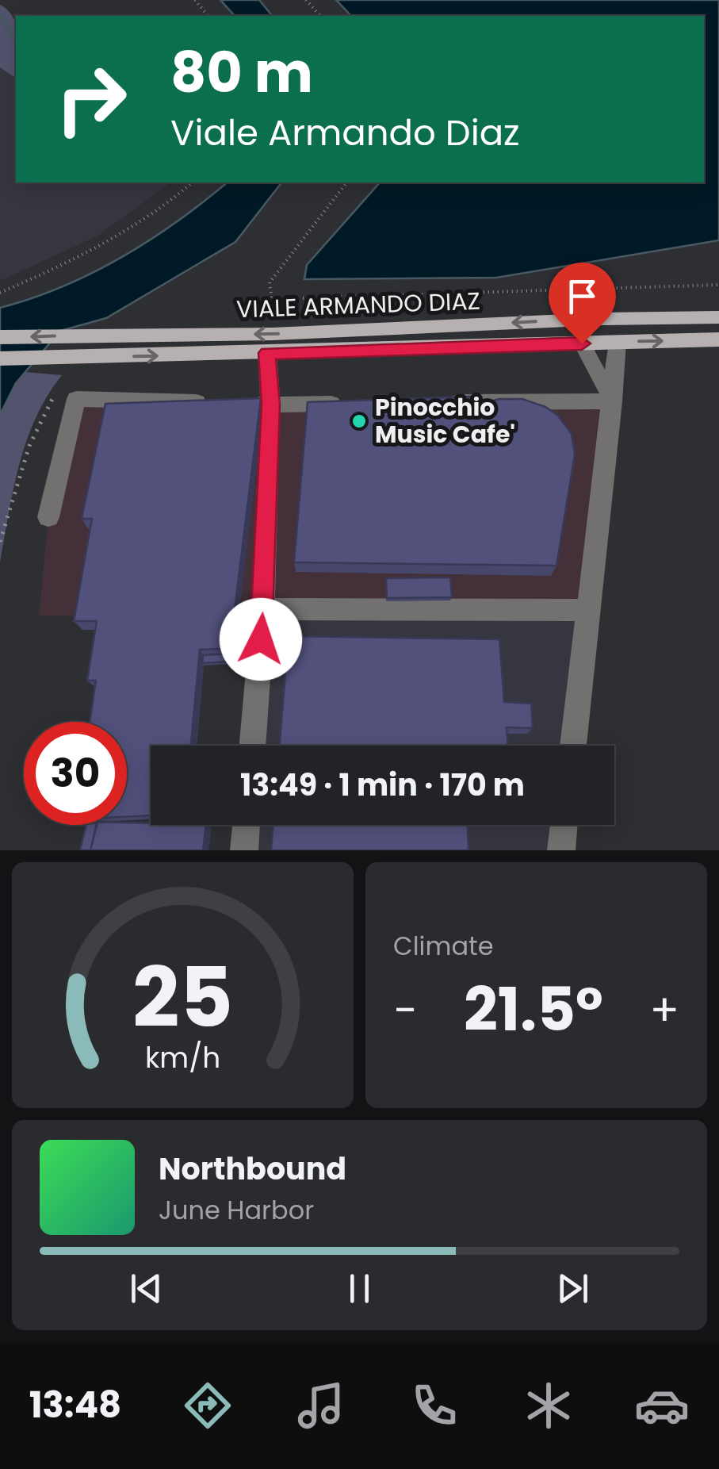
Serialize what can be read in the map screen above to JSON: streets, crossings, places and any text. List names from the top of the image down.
{
  "streets": {
    "main road": ["VIALE ARMANDO DIAZ"]
  },
  "places": ["Pinocchio Music Cafe'"],
  "page": {
    "turn": ["80 m", "Viale Armando Diaz"],
    "limit": "30",
    "trip": "13:49 · 1 min · 170 m",
    "tile": "Climate",
    "heat": ["−", "21.5°", "+"],
    "song": ["Northbound", "June Harbor"],
    "tabs": "13:48",
    "gauge": ["25", "km/h"]
  }
}
